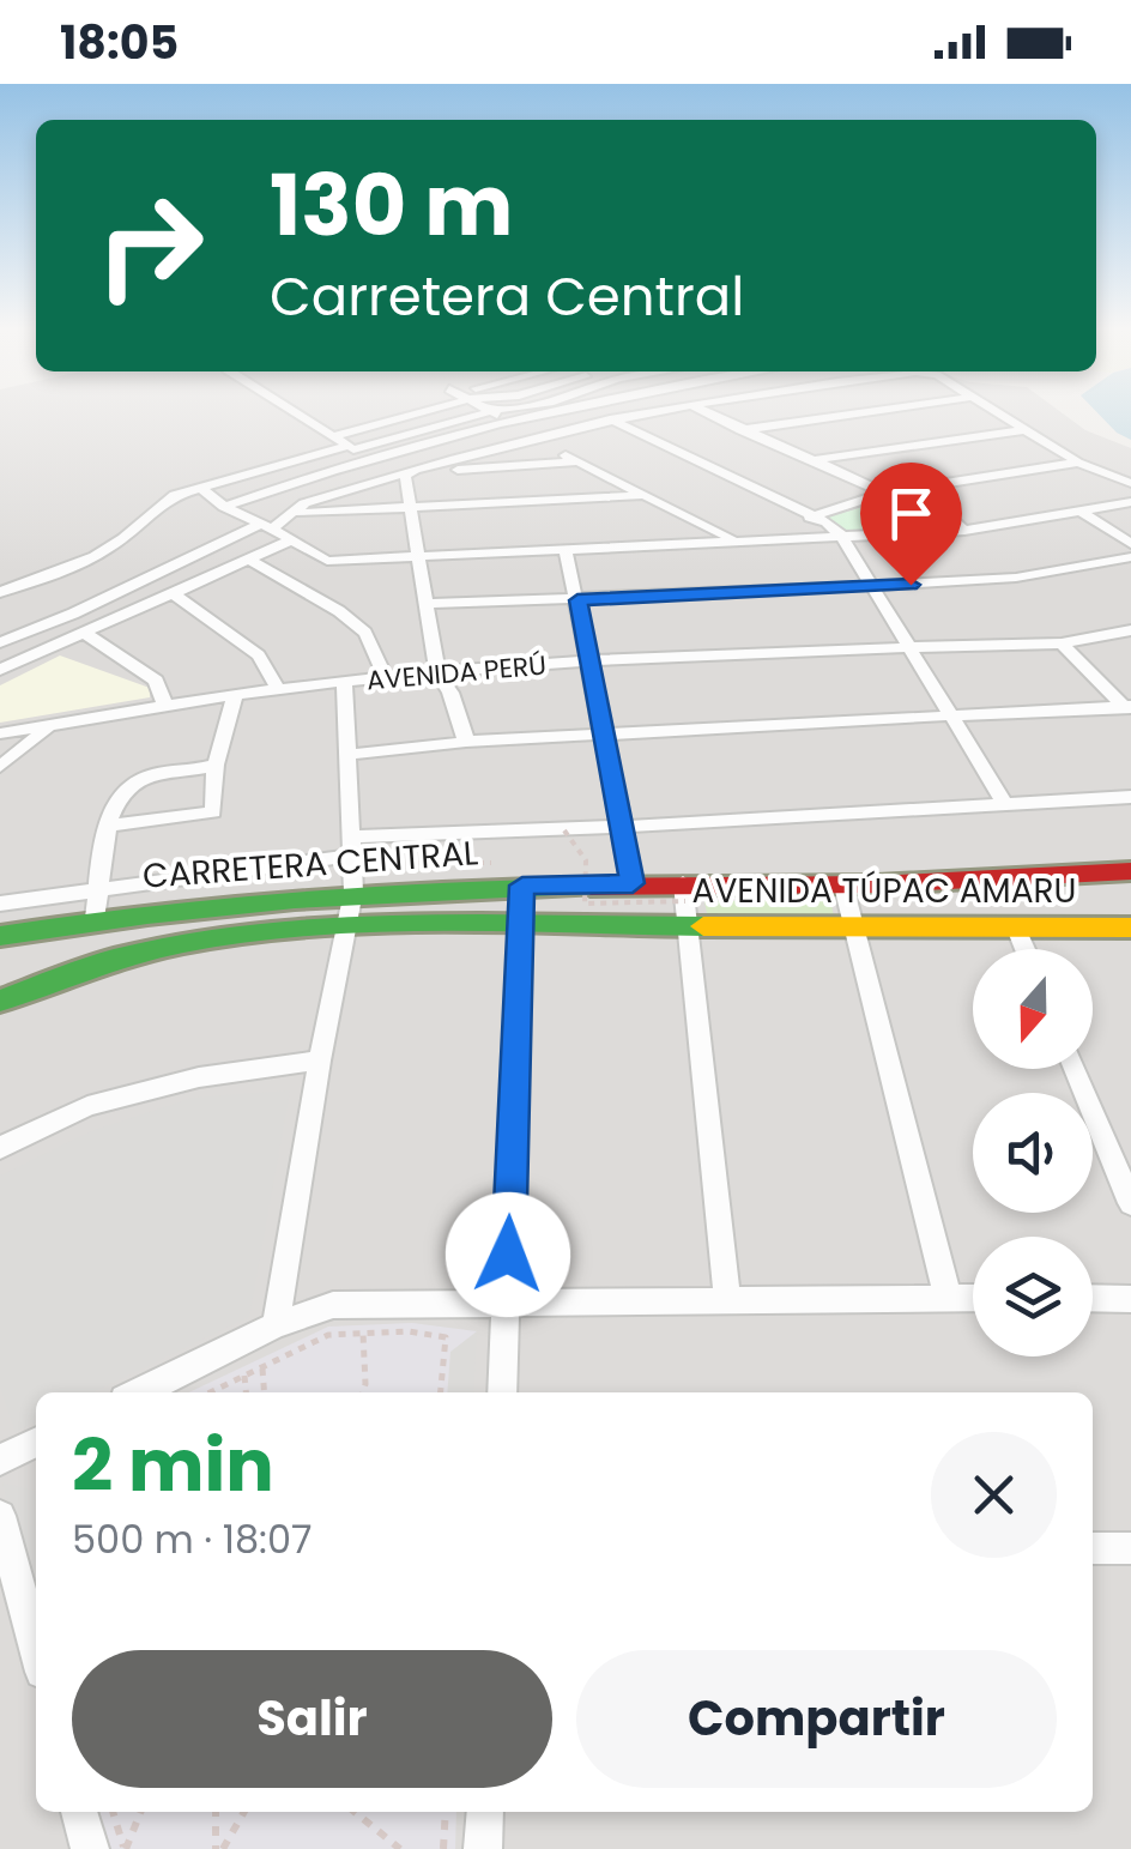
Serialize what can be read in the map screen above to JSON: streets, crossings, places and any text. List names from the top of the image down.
{
  "streets": {
    "main road": ["CARRETERA CENTRAL", "AVENIDA TÚPAC AMARU"],
    "street": ["AVENIDA PERÚ"]
  },
  "crossings": [
    ["CARRETERA CENTRAL", "AVENIDA TÚPAC AMARU"]
  ],
  "north": "bottom",
  "page": {
    "status": "18:05",
    "turn": ["130 m", "Carretera Central"],
    "heading": ["2 min", "500 m · 18:07"],
    "buttons": ["Salir", "Compartir"]
  }
}
